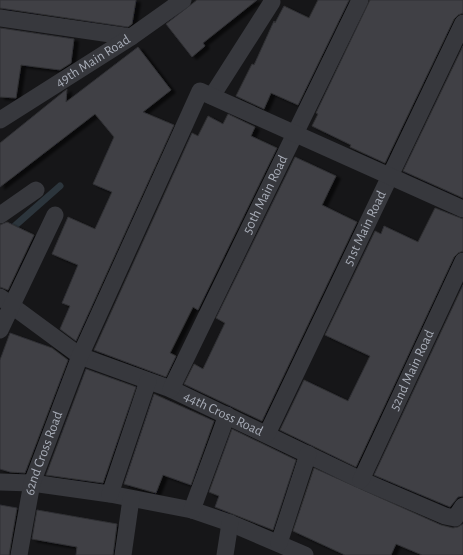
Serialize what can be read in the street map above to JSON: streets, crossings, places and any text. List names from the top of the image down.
{
  "streets": {
    "street": [
      "49th Main Road",
      "50th Main Road",
      "51st Main Road",
      "52nd Main Road",
      "44th Cross Road",
      "62nd Cross Road"
    ]
  },
  "crossings": [
    ["50th Main Road", "44th Cross Road"],
    ["51st Main Road", "44th Cross Road"],
    ["52nd Main Road", "44th Cross Road"],
    ["44th Cross Road", "62nd Cross Road"]
  ]
}
